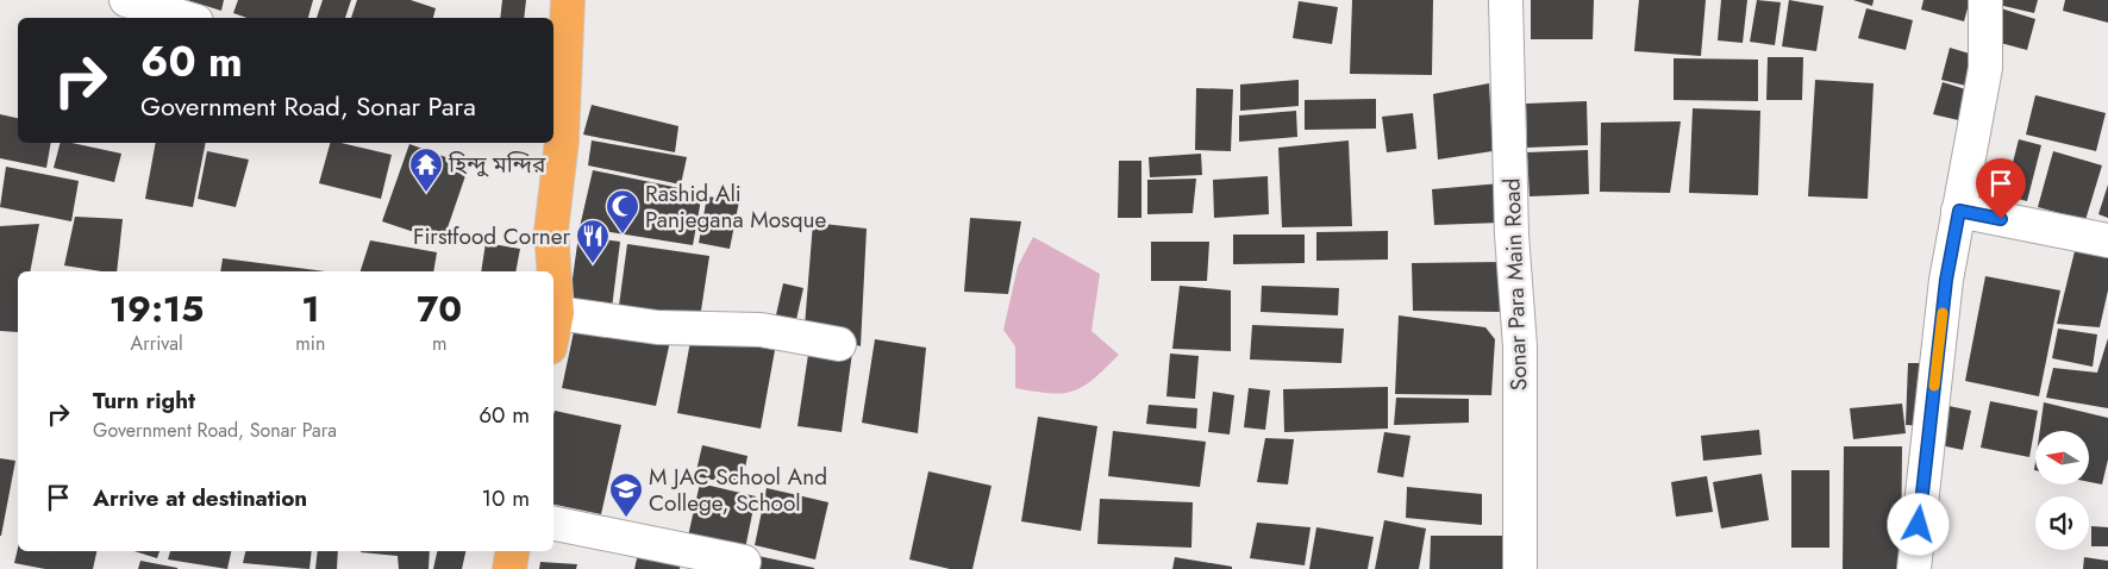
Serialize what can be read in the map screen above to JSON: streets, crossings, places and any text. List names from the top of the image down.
{
  "streets": {
    "street": ["Sonar Para Main Road"]
  },
  "places": {
    "temple": ["হিন্দু মন্দির"],
    "mosque": ["Rashid Ali Panjegana Mosque"],
    "restaurant": ["Firstfood Corner"],
    "school or university": ["M JAC School And College, School"]
  },
  "north": "left",
  "page": {
    "turn": ["60 m", "Government Road, Sonar Para"],
    "eta": [
      "19:15",
      "Arrival",
      "1",
      "min",
      "70",
      "m"
    ],
    "list": [
      {
        "name": "Turn right",
        "note": "Government Road, Sonar Para",
        "value": "60 m"
      },
      {
        "name": "Arrive at destination",
        "value": "10 m"
      }
    ]
  }
}
